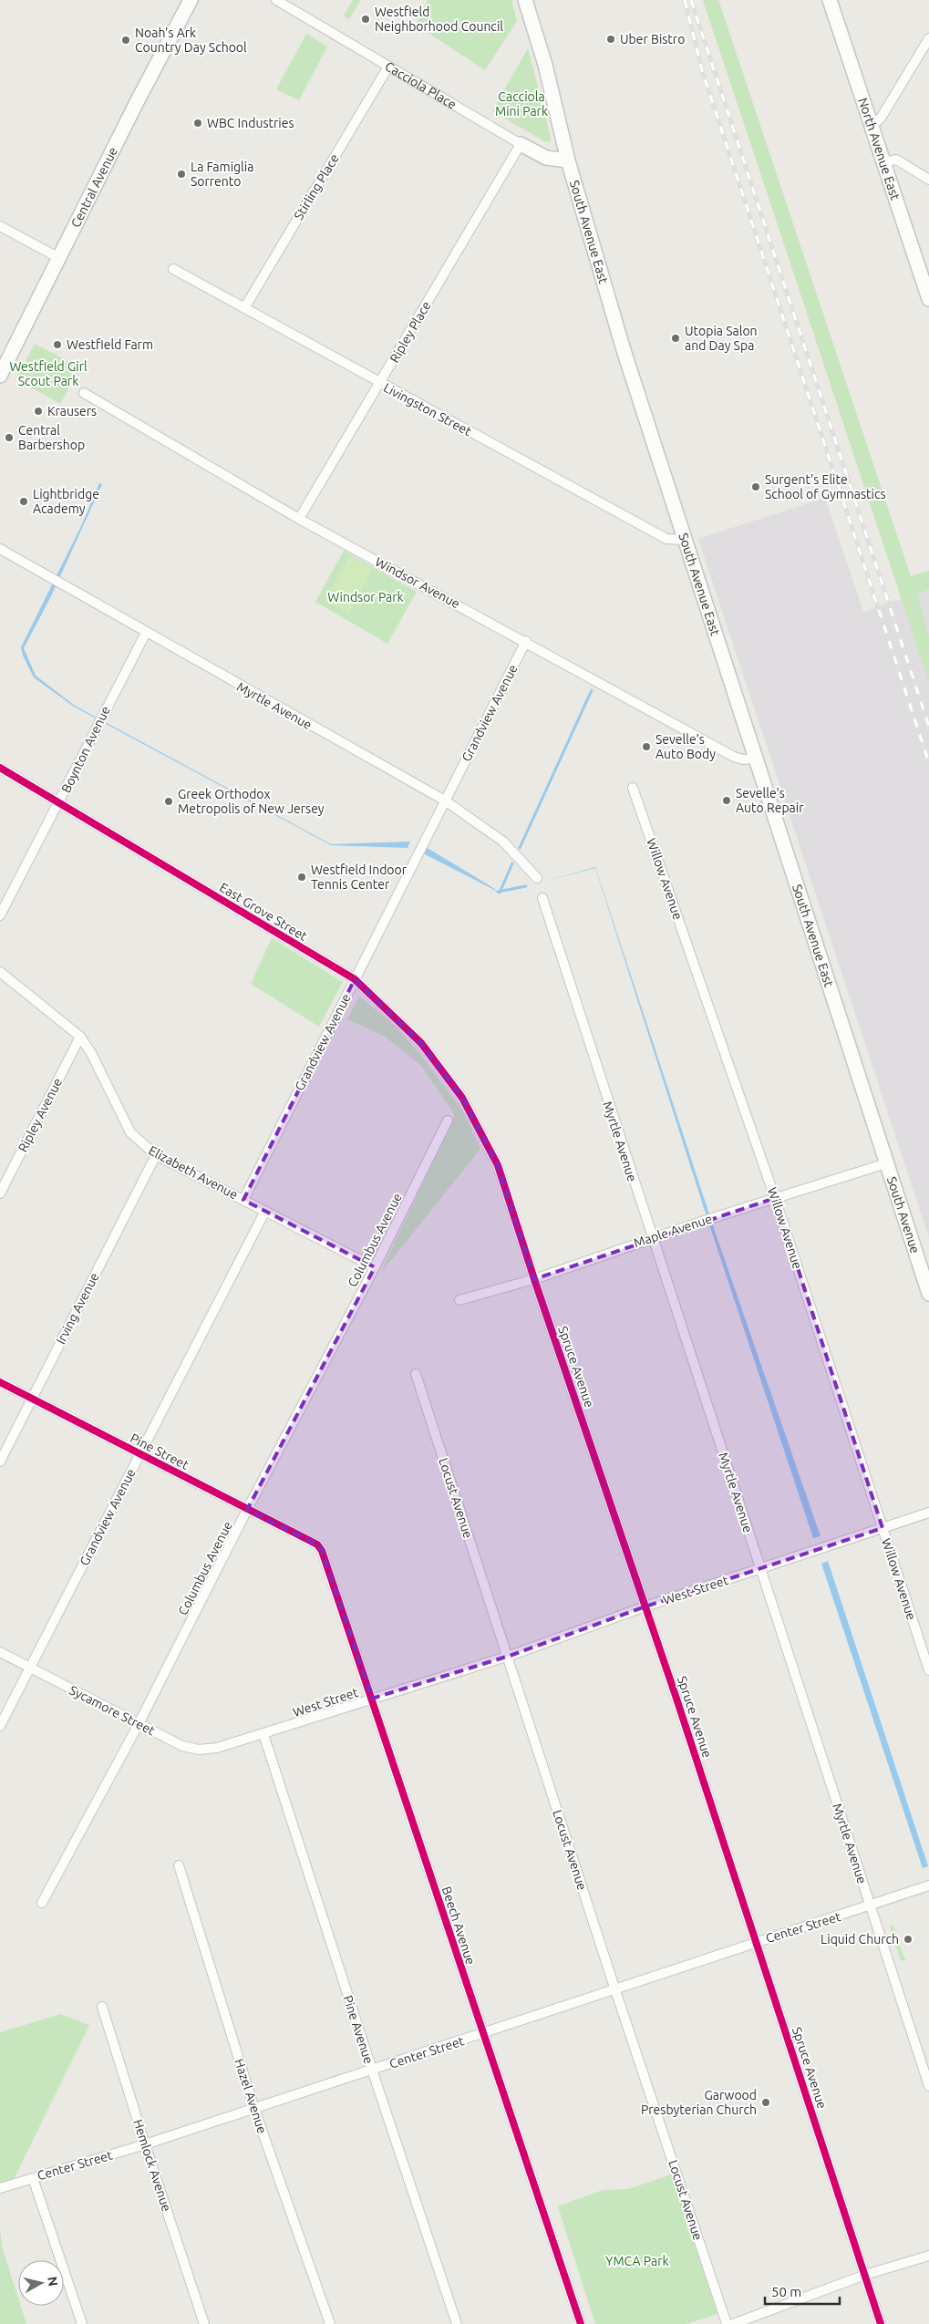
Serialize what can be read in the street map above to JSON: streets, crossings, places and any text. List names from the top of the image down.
{
  "streets": {
    "main road": [
      "Cacciola Place",
      "North Avenue East",
      "Central Avenue",
      "South Avenue East",
      "South Avenue"
    ],
    "street": [
      "Stirling Place",
      "Ripley Place",
      "Livingston Street",
      "Windsor Avenue",
      "Myrtle Avenue",
      "Grandview Avenue",
      "Boynton Avenue",
      "Willow Avenue",
      "East Grove Street",
      "Ripley Avenue",
      "Elizabeth Avenue",
      "Maple Avenue",
      "Columbus Avenue",
      "Irving Avenue",
      "Spruce Avenue",
      "Pine Street",
      "Locust Avenue",
      "West Street",
      "Sycamore Street",
      "Beech Avenue",
      "Center Street",
      "Pine Avenue",
      "Hazel Avenue",
      "Hemlock Avenue"
    ]
  },
  "crossings": [
    ["Cacciola Place", "Stirling Place"],
    ["Cacciola Place", "South Avenue East"],
    ["Cacciola Place", "Ripley Place"],
    ["Stirling Place", "Livingston Street"],
    ["South Avenue East", "Livingston Street"],
    ["South Avenue East", "Windsor Avenue"],
    ["South Avenue East", "South Avenue"],
    ["South Avenue East", "Maple Avenue"],
    ["Ripley Place", "Livingston Street"],
    ["Ripley Place", "Windsor Avenue"],
    ["Windsor Avenue", "Grandview Avenue"],
    ["Myrtle Avenue", "Grandview Avenue"],
    ["Myrtle Avenue", "Boynton Avenue"],
    ["Myrtle Avenue", "Maple Avenue"],
    ["Myrtle Avenue", "West Street"],
    ["Myrtle Avenue", "Center Street"],
    ["Grandview Avenue", "East Grove Street"],
    ["Grandview Avenue", "Elizabeth Avenue"],
    ["Grandview Avenue", "Pine Street"],
    ["Grandview Avenue", "Sycamore Street"],
    ["Boynton Avenue", "East Grove Street"],
    ["Willow Avenue", "Maple Avenue"],
    ["Willow Avenue", "West Street"],
    ["East Grove Street", "Spruce Avenue"],
    ["Ripley Avenue", "Elizabeth Avenue"],
    ["Elizabeth Avenue", "Columbus Avenue"],
    ["Elizabeth Avenue", "Irving Avenue"],
    ["South Avenue", "Maple Avenue"],
    ["Maple Avenue", "Spruce Avenue"],
    ["Columbus Avenue", "Pine Street"],
    ["Columbus Avenue", "Sycamore Street"],
    ["Irving Avenue", "Pine Street"],
    ["Spruce Avenue", "West Street"],
    ["Spruce Avenue", "Center Street"],
    ["Pine Street", "Beech Avenue"],
    ["Locust Avenue", "West Street"],
    ["Locust Avenue", "Center Street"],
    ["West Street", "Sycamore Street"],
    ["West Street", "Beech Avenue"],
    ["West Street", "Pine Avenue"],
    ["Beech Avenue", "Center Street"],
    ["Center Street", "Pine Avenue"],
    ["Center Street", "Hazel Avenue"],
    ["Center Street", "Hemlock Avenue"]
  ],
  "parks": [
    "Cacciola Mini Park",
    "Westfield Girl Scout Park",
    "Windsor Park",
    "YMCA Park"
  ],
  "places": [
    "Westfield Neighborhood Council",
    "Uber Bistro",
    "Noah's Ark Country Day School",
    "WBC Industries",
    "La Famiglia Sorrento",
    "Utopia Salon and Day Spa",
    "Westfield Farm",
    "Krausers",
    "Central Barbershop",
    "Surgent's Elite School of Gymnastics",
    "Lightbridge Academy",
    "Sevelle's Auto Body",
    "Sevelle's Auto Repair",
    "Greek Orthodox Metropolis of New Jersey",
    "Westfield Indoor Tennis Center",
    "Liquid Church",
    "Garwood Presbyterian Church"
  ],
  "scale_bar": "50 m",
  "north": "right"
}
